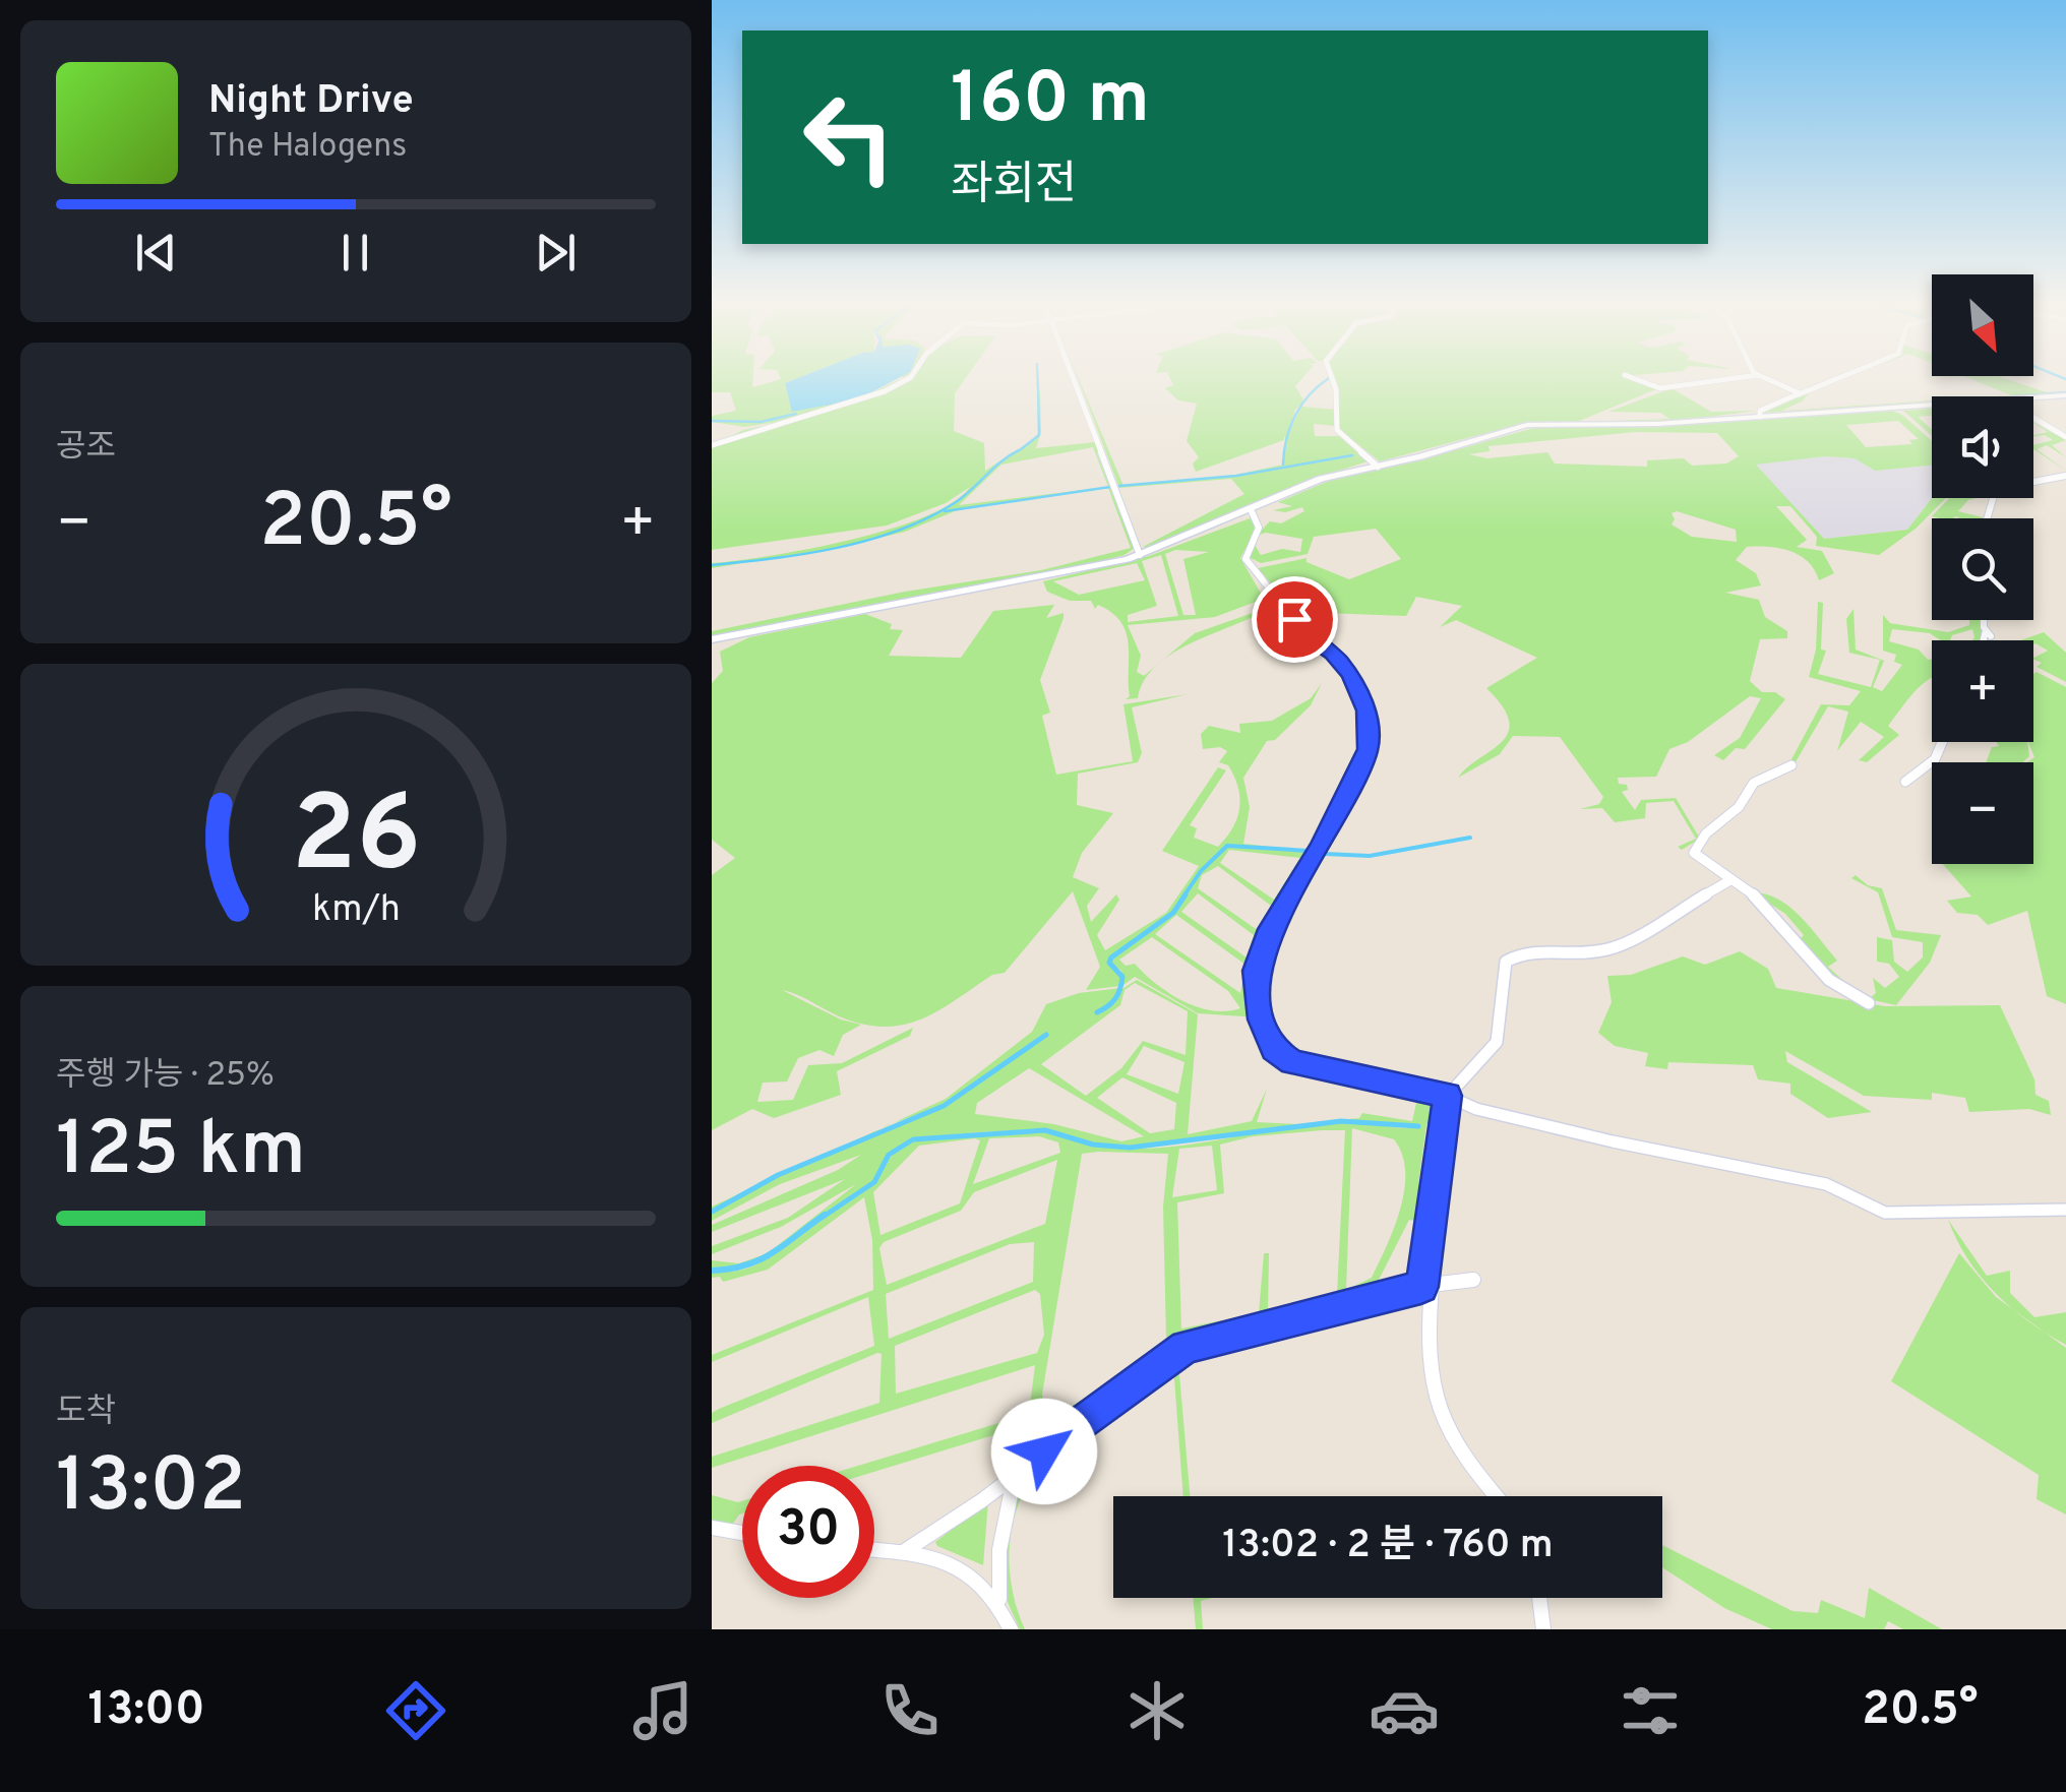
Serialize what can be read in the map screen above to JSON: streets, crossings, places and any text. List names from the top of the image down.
{
  "north": "bottom right",
  "page": {
    "turn": ["160 m", "좌회전"],
    "song": ["Night Drive", "The Halogens"],
    "map_buttons": ["+", "−"],
    "tile": [
      "공조",
      ["주행 가능 · 25%", "125 km"],
      ["도착", "13:02"]
    ],
    "heat": ["−", "20.5°", "+"],
    "limit": "30",
    "trip": "13:02 · 2 분 · 760 m",
    "tabs": ["13:00", "20.5°"],
    "gauge": ["26", "km/h"]
  }
}
